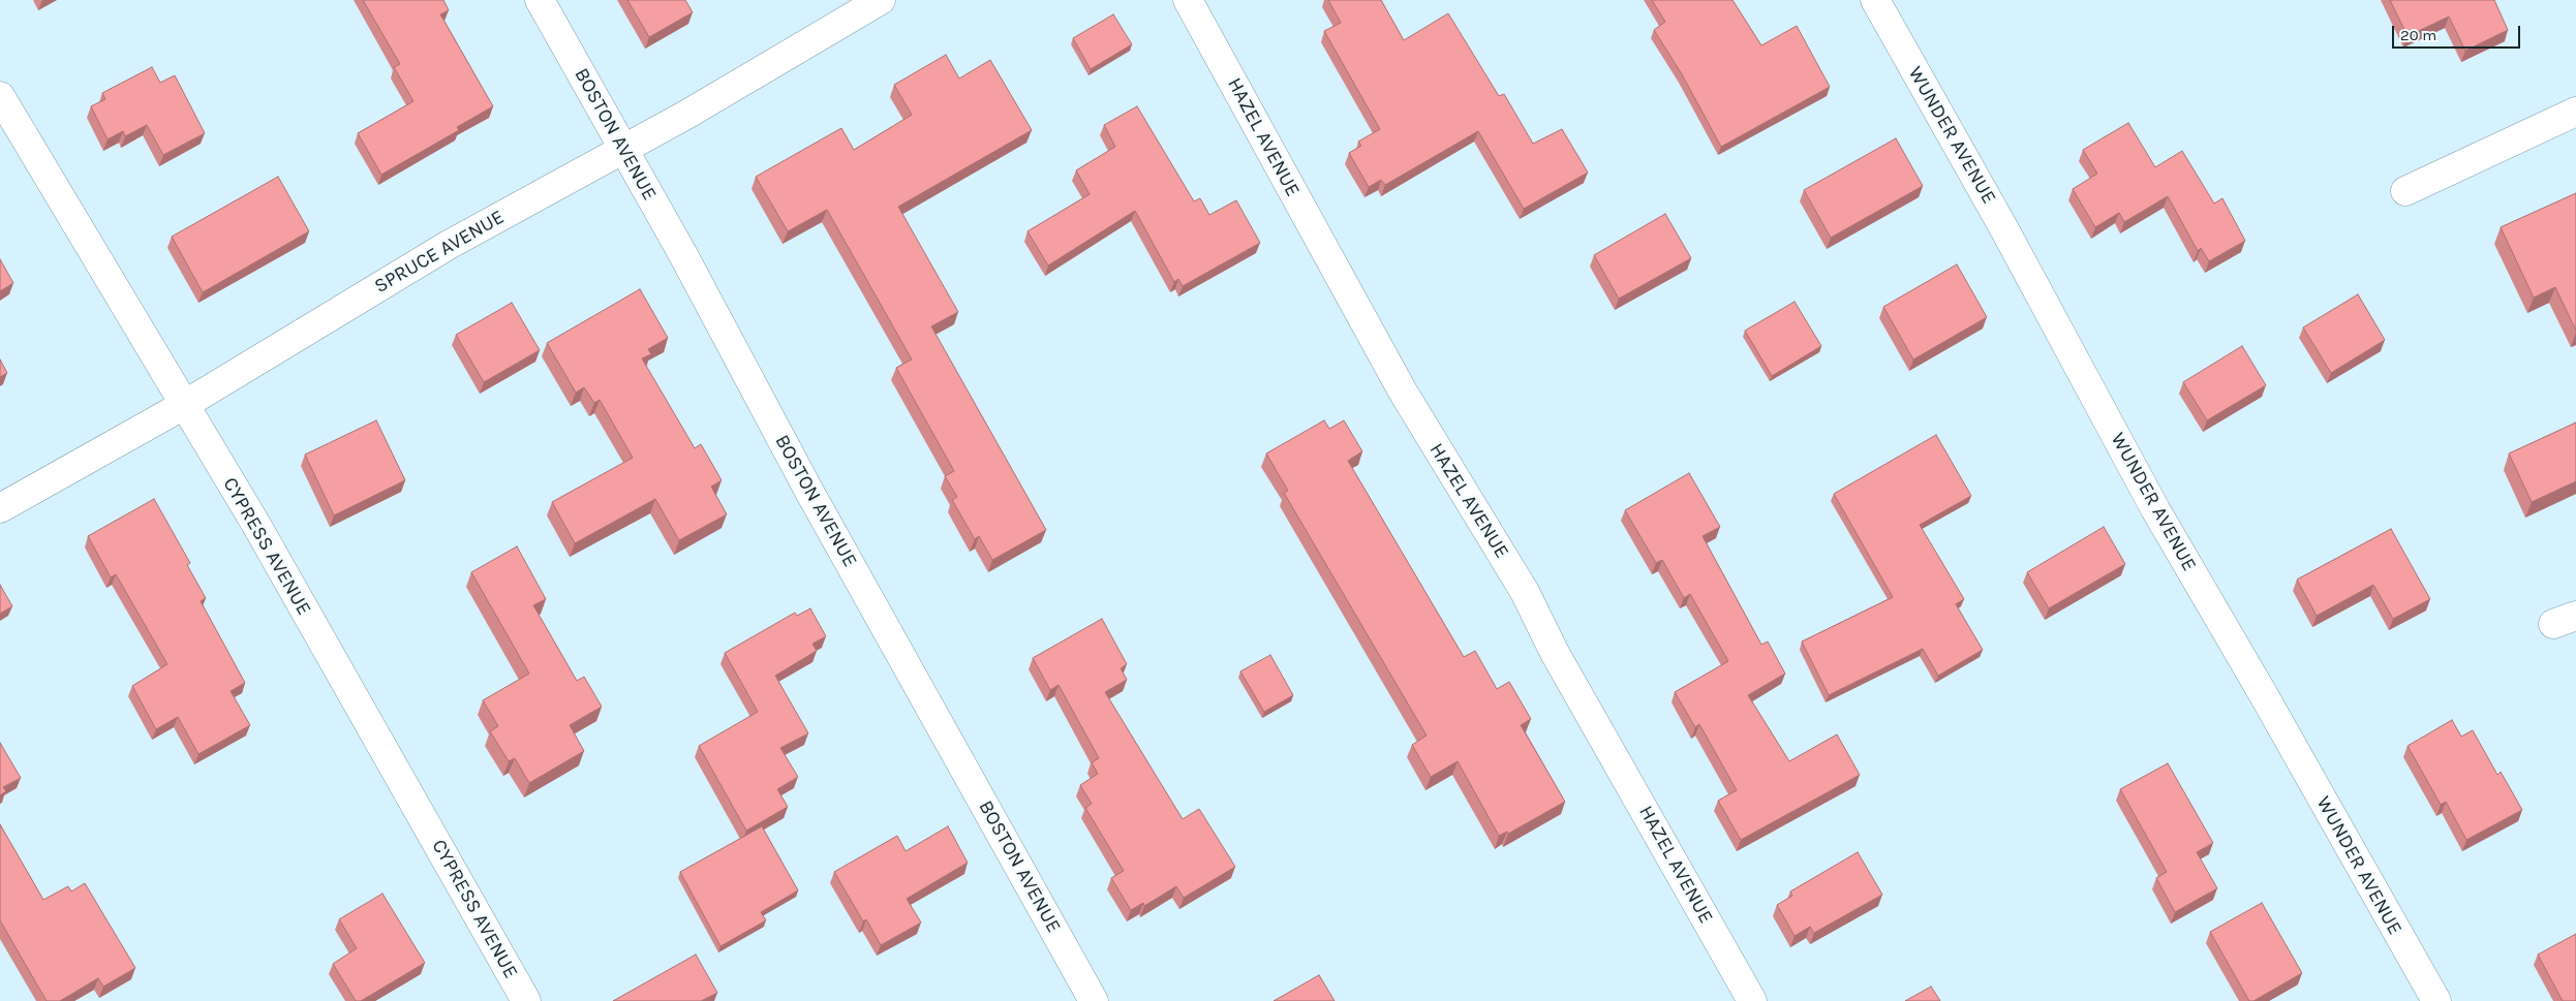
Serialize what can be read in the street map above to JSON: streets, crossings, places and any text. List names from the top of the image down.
{
  "streets": {
    "street": [
      "BOSTON AVENUE",
      "WUNDER AVENUE",
      "HAZEL AVENUE",
      "SPRUCE AVENUE",
      "CYPRESS AVENUE"
    ]
  },
  "crossings": [
    ["BOSTON AVENUE", "SPRUCE AVENUE"],
    ["SPRUCE AVENUE", "CYPRESS AVENUE"]
  ],
  "scale_bar": "20 m"
}
